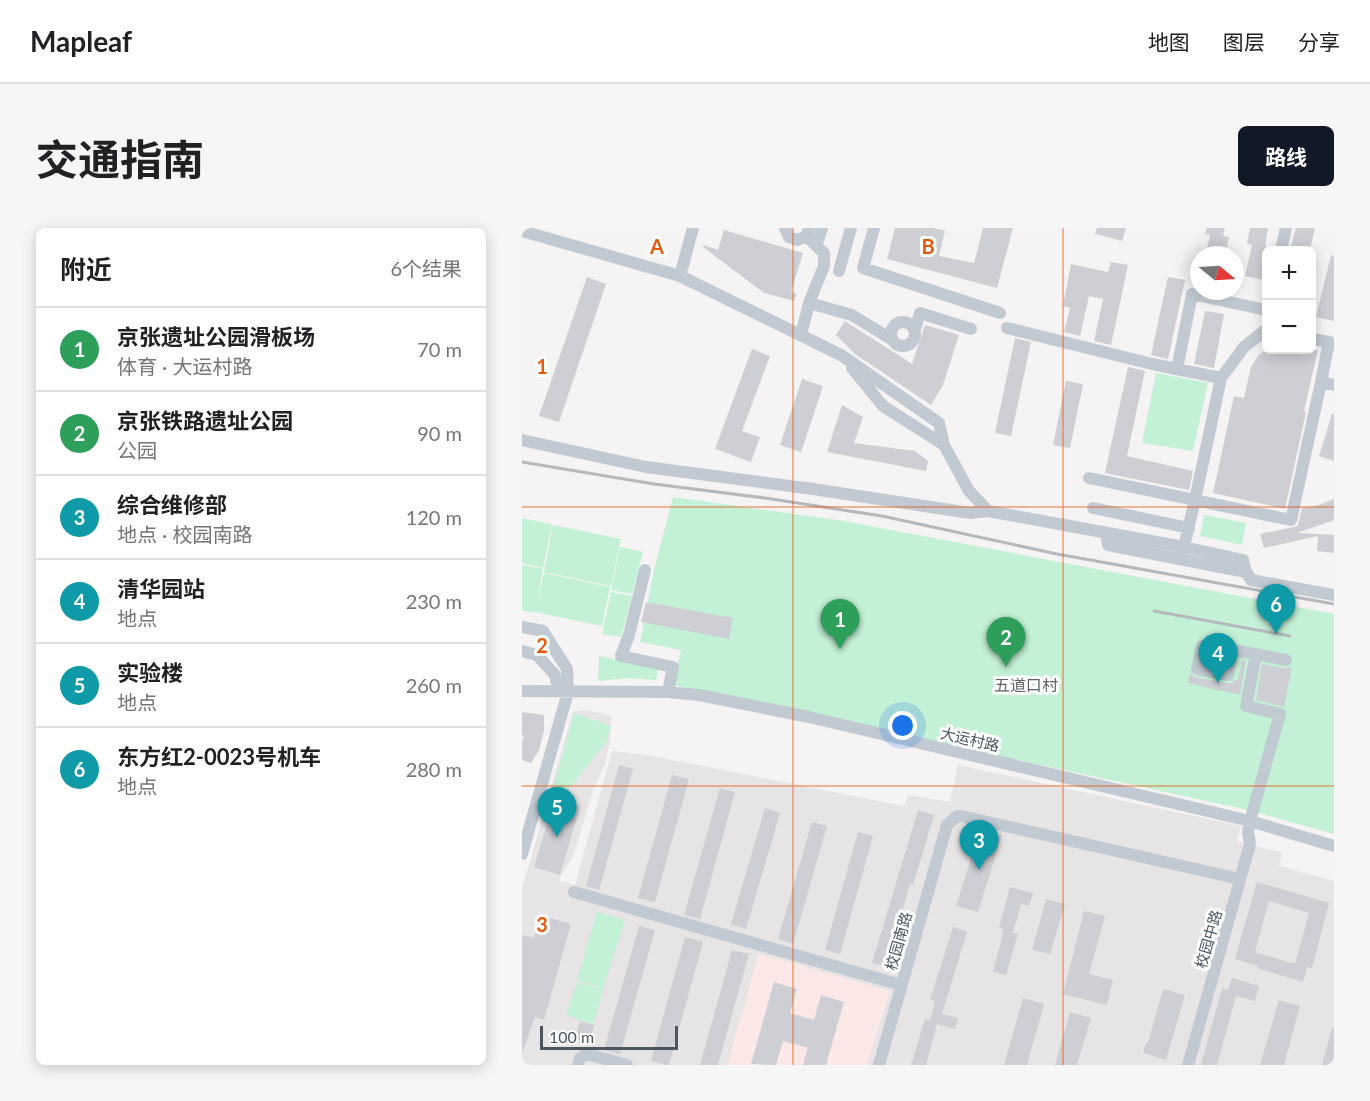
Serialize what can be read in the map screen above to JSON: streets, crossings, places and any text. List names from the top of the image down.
{
  "streets": {
    "street": ["大运村路", "校园中路", "校园南路"]
  },
  "crossings": [
    ["大运村路", "校园中路"],
    ["校园中路", "校园南路"]
  ],
  "districts": ["五道口村"],
  "scale_bar": "100 m",
  "north": "right",
  "page": {
    "header": "Mapleaf",
    "nav": ["地图", "图层", "分享"],
    "title": "交通指南",
    "buttons": "路线",
    "heading": ["附近", "6个结果"],
    "map_buttons": ["+", "−"],
    "list": [
      {
        "mark": "1",
        "name": "京张遗址公园滑板场",
        "note": "体育 · 大运村路",
        "value": "70 m"
      },
      {
        "mark": "2",
        "name": "京张铁路遗址公园",
        "note": "公园",
        "value": "90 m"
      },
      {
        "mark": "3",
        "name": "综合维修部",
        "note": "地点 · 校园南路",
        "value": "120 m"
      },
      {
        "mark": "4",
        "name": "清华园站",
        "note": "地点",
        "value": "230 m"
      },
      {
        "mark": "5",
        "name": "实验楼",
        "note": "地点",
        "value": "260 m"
      },
      {
        "mark": "6",
        "name": "东方红2-0023号机车",
        "note": "地点",
        "value": "280 m"
      }
    ],
    "pins": [
      "6",
      "1",
      "2",
      "4",
      "5",
      "3"
    ],
    "scale": "100 m"
  },
  "grid": {
    "columns": ["A", "B"],
    "rows": ["1", "2", "3"]
  }
}
